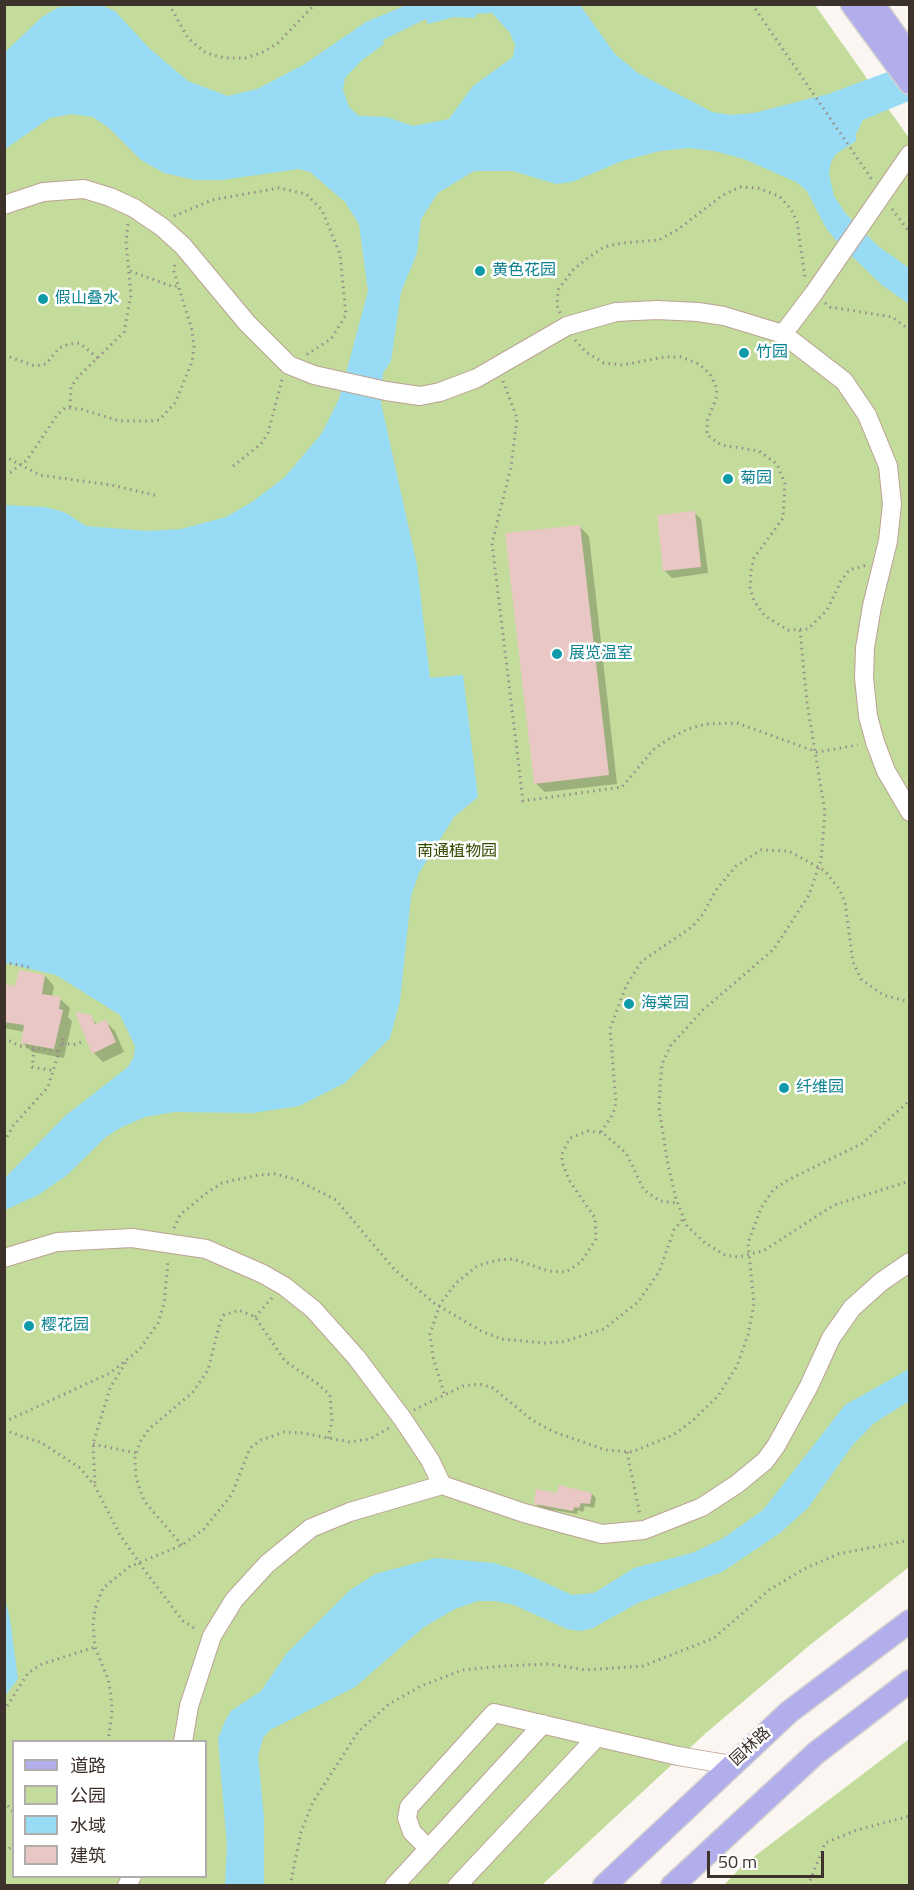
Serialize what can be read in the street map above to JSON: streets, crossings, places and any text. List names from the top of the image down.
{
  "streets": {
    "main road": ["园林路"]
  },
  "parks": ["南通植物园"],
  "places": [
    "黄色花园",
    "假山叠水",
    "竹园",
    "菊园",
    "展览温室",
    "海棠园",
    "纤维园",
    "樱花园"
  ],
  "legend": [
    "道路",
    "公园",
    "水域",
    "建筑"
  ],
  "scale_bar": "50 m"
}
